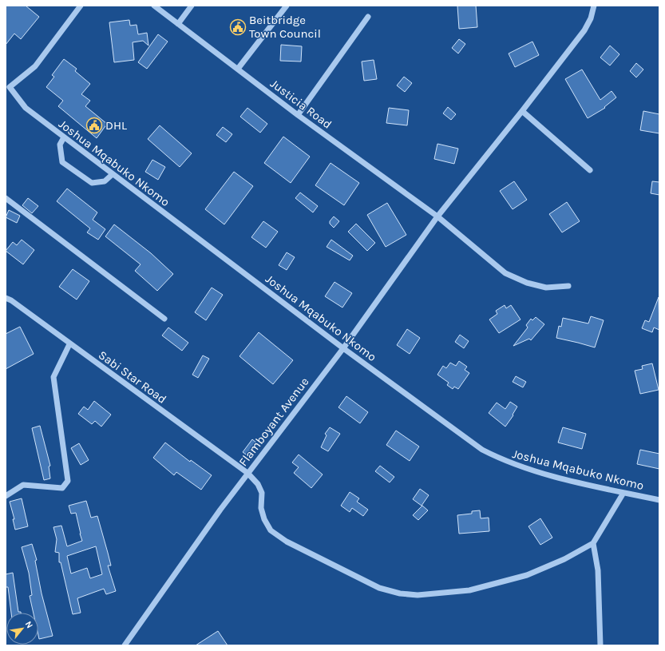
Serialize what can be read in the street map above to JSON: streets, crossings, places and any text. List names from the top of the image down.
{
  "streets": {
    "street": [
      "Justicia Road",
      "Joshua Mqabuko Nkomo",
      "Sabi Star Road",
      "Flamboyant Avenue"
    ]
  },
  "crossings": [
    ["Justicia Road", "Flamboyant Avenue"],
    ["Joshua Mqabuko Nkomo", "Flamboyant Avenue"],
    ["Sabi Star Road", "Flamboyant Avenue"]
  ],
  "places": {
    "public building": ["Beitbridge Town Council", "DHL"]
  },
  "north": "top right"
}
